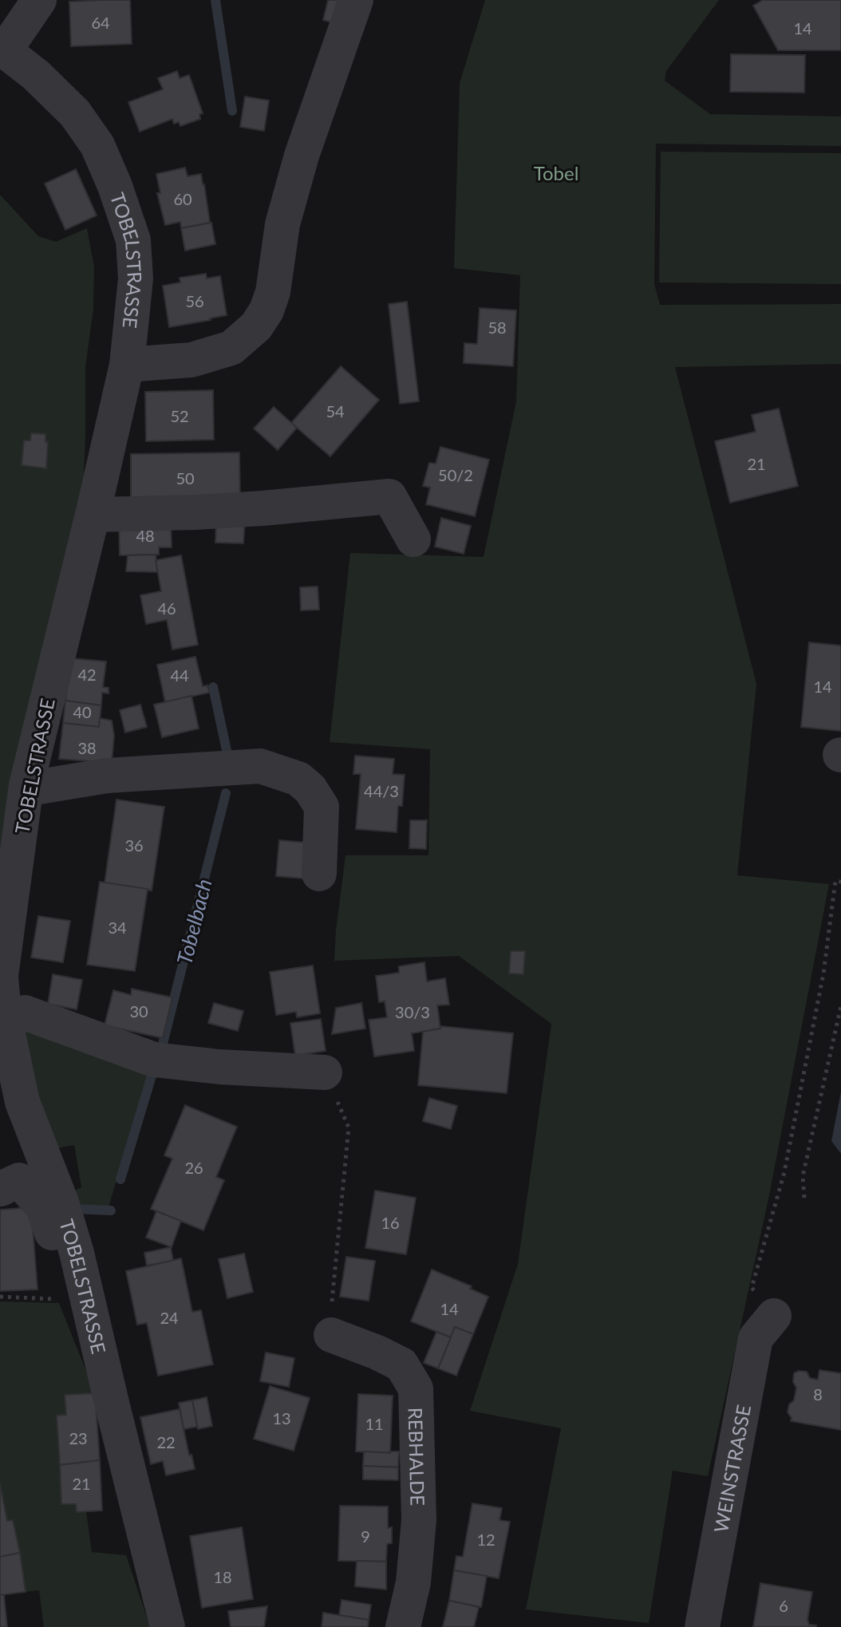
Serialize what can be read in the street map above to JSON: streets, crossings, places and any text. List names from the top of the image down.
{
  "streets": {
    "street": ["TOBELSTRASSE", "REBHALDE", "WEINSTRASSE"]
  },
  "water": ["Tobelbach"],
  "parks": ["Tobel"],
  "house_numbers": [
    "64",
    "14",
    "60",
    "56",
    "58",
    "54",
    "52",
    "21",
    "50/2",
    "50",
    "48",
    "46",
    "42",
    "44",
    "14",
    "40",
    "38",
    "44/3",
    "36",
    "34",
    "30",
    "30/3",
    "26",
    "16",
    "14",
    "24",
    "8",
    "13",
    "11",
    "23",
    "22",
    "21",
    "9",
    "12",
    "18",
    "6"
  ]
}
